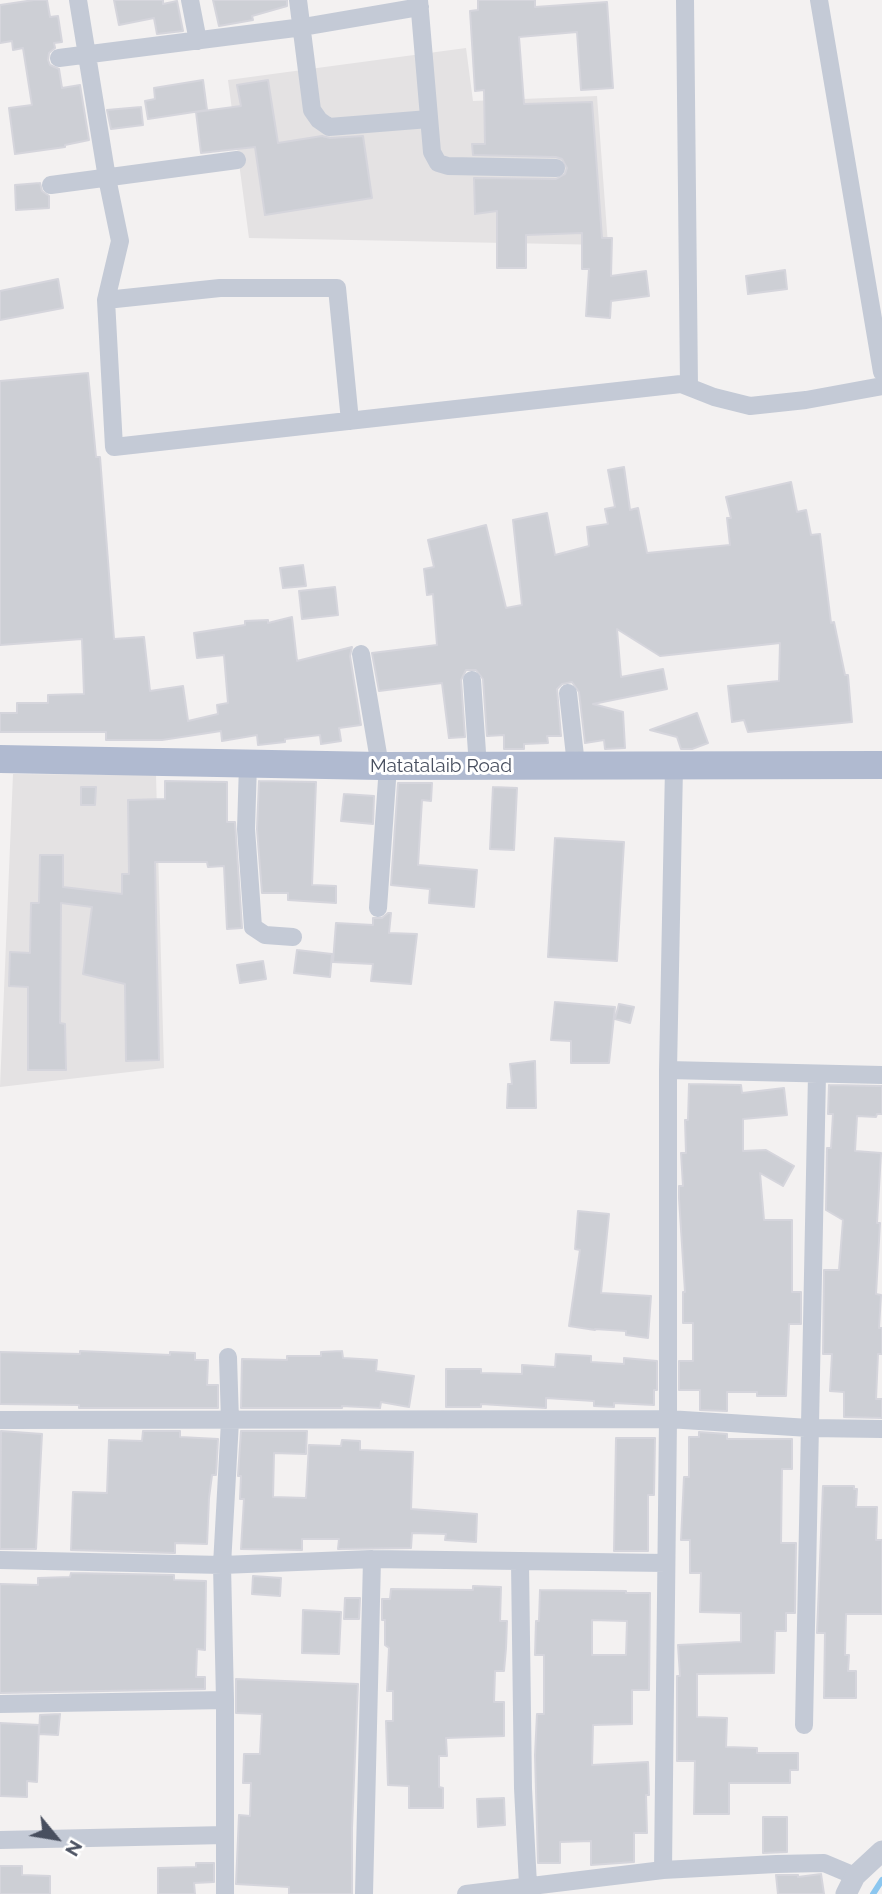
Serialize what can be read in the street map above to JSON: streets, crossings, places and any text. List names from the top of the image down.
{
  "streets": {
    "main road": ["Matatalaib Road"]
  },
  "north": "bottom right"
}
